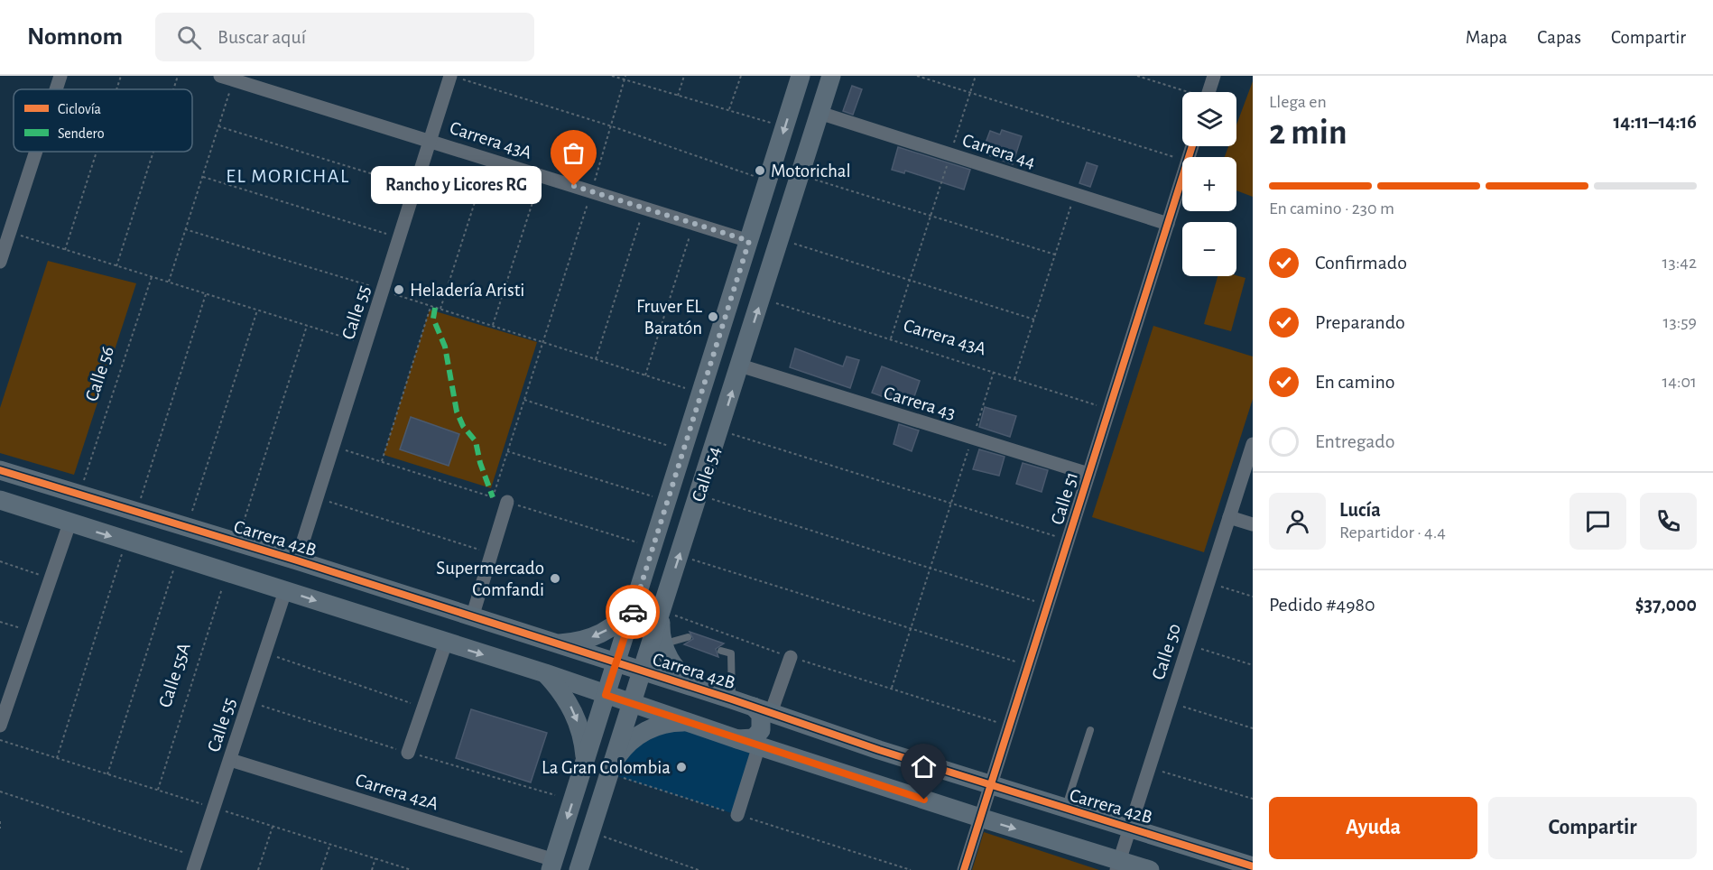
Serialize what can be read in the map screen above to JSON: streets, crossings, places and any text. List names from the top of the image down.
{
  "streets": {
    "street": [
      "Carrera 43A",
      "Carrera 44",
      "Calle 55",
      "Carrera 43",
      "Calle 54",
      "Calle 51",
      "Carrera 42B",
      "Calle 50",
      "Carrera 42A"
    ],
    "path": ["Calle 56", "Calle 55A"]
  },
  "crossings": [
    ["Carrera 43A", "Calle 55"],
    ["Carrera 43A", "Calle 54"],
    ["Carrera 43A", "Calle 51"],
    ["Carrera 44", "Calle 54"],
    ["Carrera 44", "Calle 51"],
    ["Calle 55", "Carrera 42B"],
    ["Calle 55", "Carrera 42A"],
    ["Carrera 43", "Calle 54"],
    ["Carrera 43", "Calle 51"],
    ["Calle 54", "Carrera 42B"],
    ["Calle 54", "Carrera 42A"],
    ["Calle 51", "Carrera 42B"],
    ["Carrera 42B", "Calle 50"]
  ],
  "districts": ["EL MORICHAL"],
  "places": [
    "Motorichal",
    "Rancho y Licores RG",
    "Heladería Aristi",
    "Fruver EL Baratón",
    "Supermercado Comfandi",
    "La Gran Colombia"
  ],
  "legend": ["Ciclovía", "Sendero"],
  "page": {
    "header": "Nomnom",
    "search": "Buscar aquí",
    "nav": ["Mapa", "Capas", "Compartir"],
    "heading": ["2 min", "Llega en", "14:11–14:16"],
    "panel": [
      "Lucía",
      "Repartidor · 4.4",
      "Pedido #4980",
      "$37,000"
    ],
    "map_buttons": ["+", "−"],
    "bubble": "Rancho y Licores RG",
    "bar": "En camino · 230 m",
    "list": [
      ["Confirmado", "13:42"],
      ["Preparando", "13:59"],
      ["En camino", "14:01"],
      "Entregado"
    ],
    "buttons": ["Ayuda", "Compartir"]
  }
}
